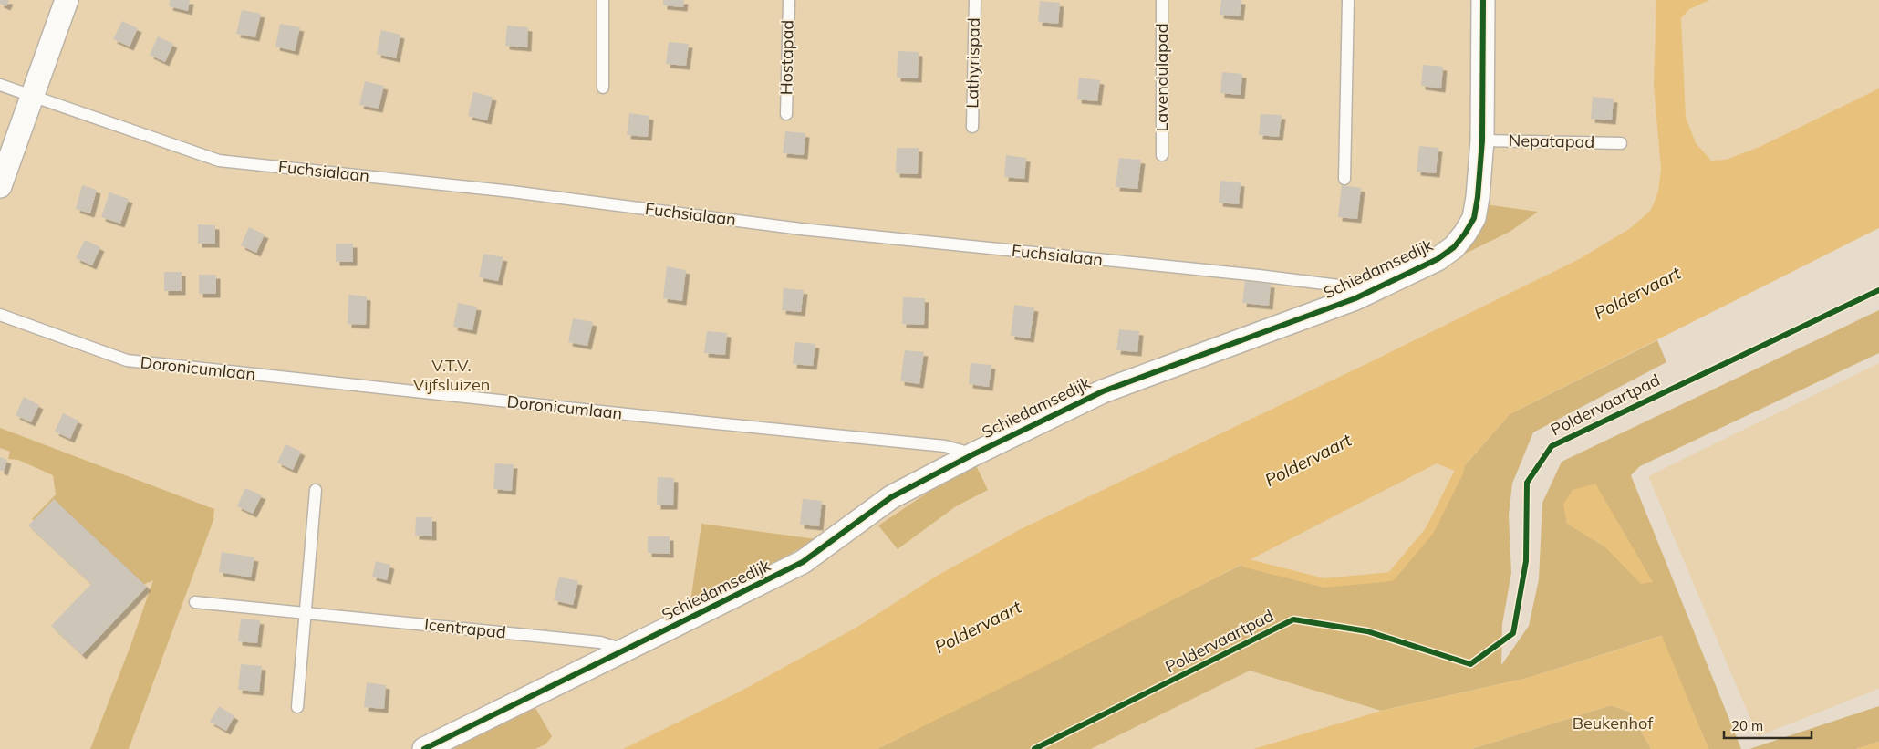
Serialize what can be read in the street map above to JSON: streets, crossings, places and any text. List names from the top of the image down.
{
  "streets": {
    "street": ["Schiedamsedijk"],
    "lane": [
      "Hostapad",
      "Lathyrispad",
      "Lavendulapad",
      "Nepatapad",
      "Fuchsialaan",
      "Doronicumlaan",
      "Icentrapad"
    ],
    "cycle path": ["Poldervaartpad"]
  },
  "crossings": [
    ["Nepatapad", "Schiedamsedijk"],
    ["Fuchsialaan", "Schiedamsedijk"],
    ["Schiedamsedijk", "Doronicumlaan"],
    ["Schiedamsedijk", "Icentrapad"]
  ],
  "water": ["Poldervaart"],
  "parks": ["V.T.V. Vijfsluizen", "Beukenhof"],
  "scale_bar": "20 m"
}
